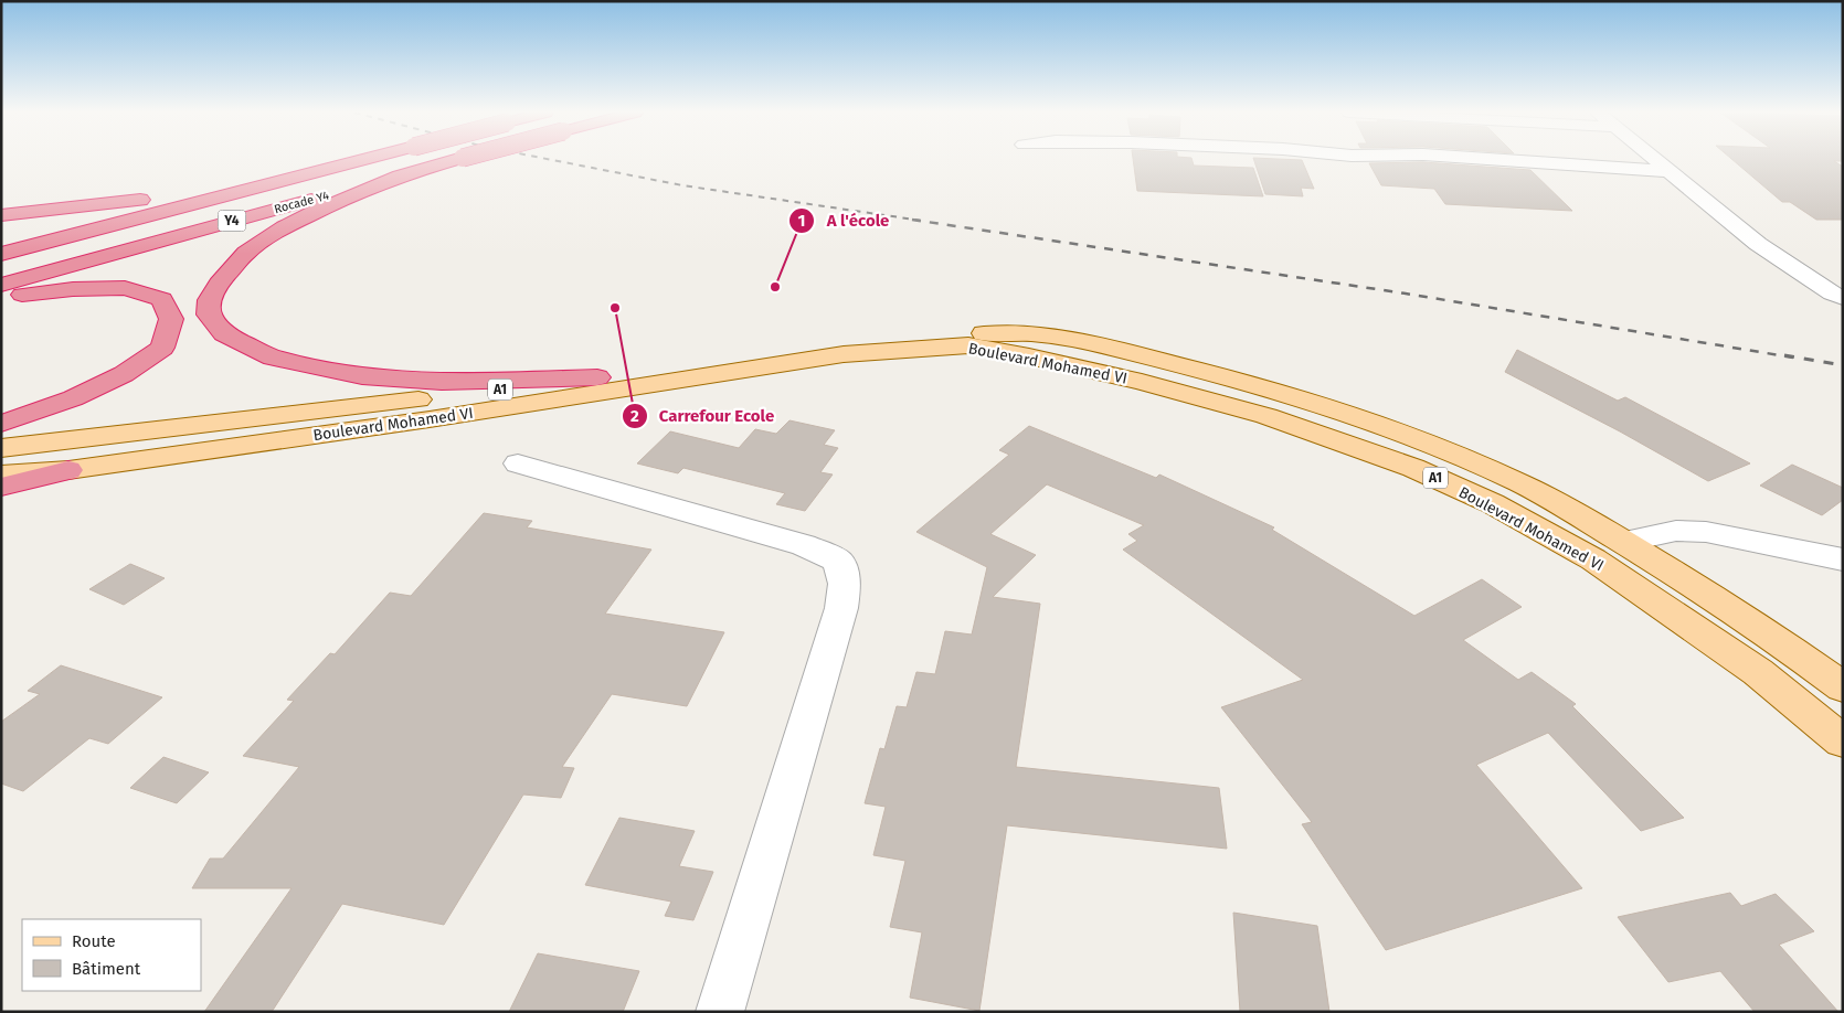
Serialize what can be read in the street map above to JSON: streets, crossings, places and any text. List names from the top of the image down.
{
  "streets": {
    "highway": ["Rocade Y4", "Y4"],
    "main road": ["Boulevard Mohamed VI", "A1"]
  },
  "places": ["A l'école", "Carrefour Ecole"],
  "legend": ["Route", "Bâtiment"]
}
